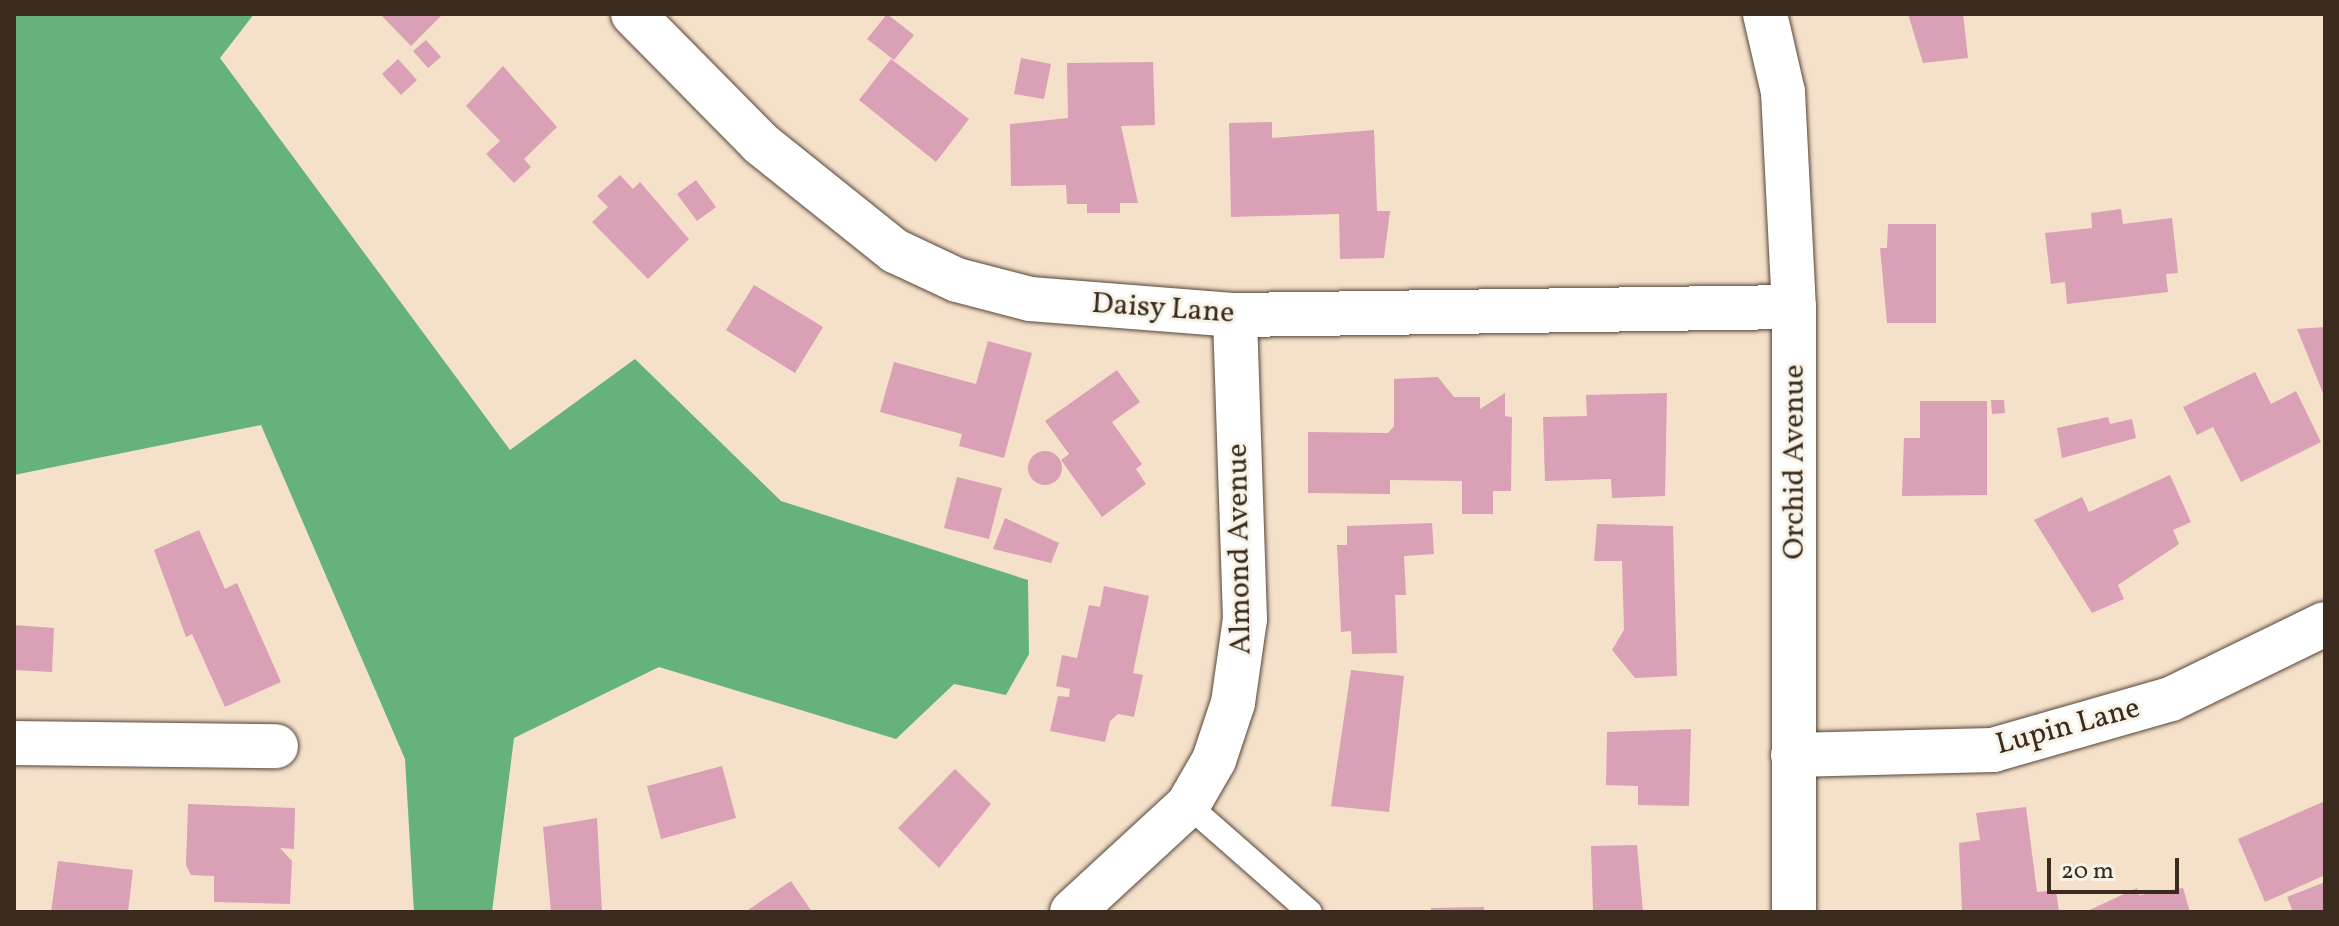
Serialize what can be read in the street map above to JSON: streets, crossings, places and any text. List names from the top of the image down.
{
  "streets": {
    "street": [
      "Daisy Lane",
      "Orchid Avenue",
      "Almond Avenue",
      "Lupin Lane"
    ]
  },
  "crossings": [
    ["Daisy Lane", "Orchid Avenue"],
    ["Daisy Lane", "Almond Avenue"],
    ["Orchid Avenue", "Lupin Lane"]
  ],
  "scale_bar": "20 m"
}
